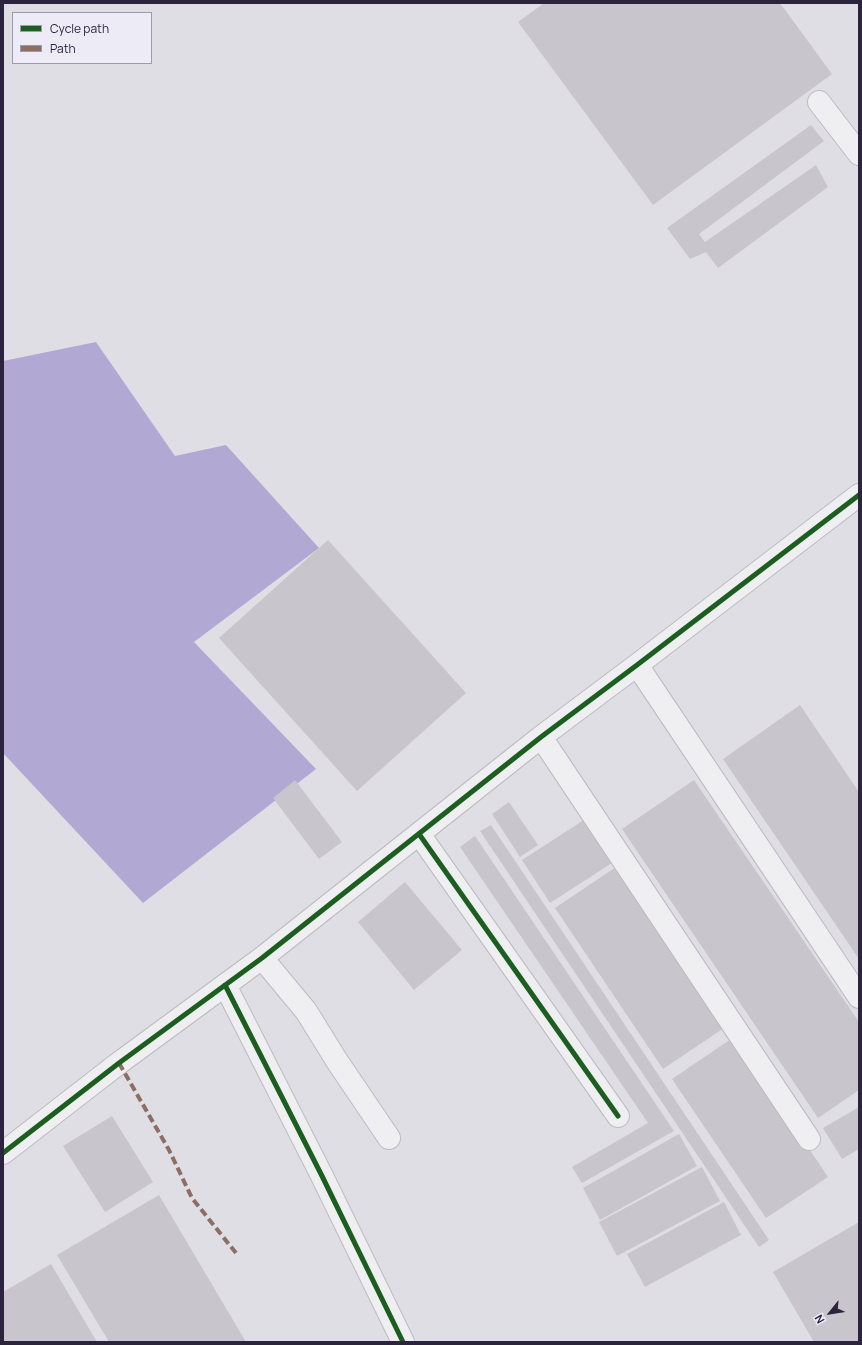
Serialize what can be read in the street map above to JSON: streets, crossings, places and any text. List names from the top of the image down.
{
  "legend": ["Cycle path", "Path"],
  "north": "bottom left"
}
